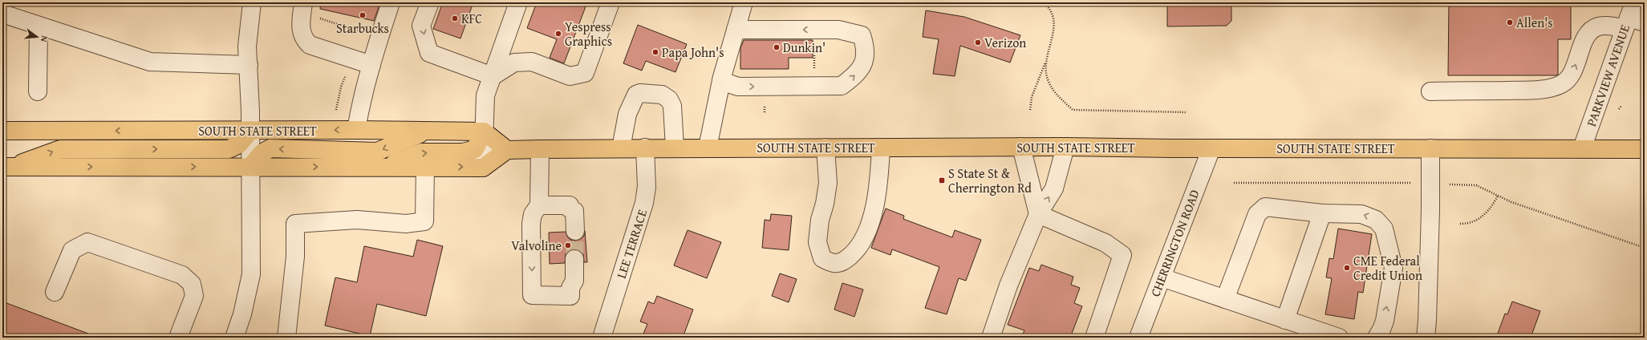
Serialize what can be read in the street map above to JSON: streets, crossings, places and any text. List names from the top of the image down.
{
  "streets": {
    "main road": ["SOUTH STATE STREET"],
    "street": ["PARKVIEW AVENUE", "CHERRINGTON ROAD", "LEE TERRACE"]
  },
  "crossings": [
    ["PARKVIEW AVENUE", "SOUTH STATE STREET"],
    ["SOUTH STATE STREET", "CHERRINGTON ROAD"],
    ["SOUTH STATE STREET", "LEE TERRACE"]
  ],
  "places": {
    "other": [
      "Starbucks",
      "KFC",
      "Allen's",
      "Yespress Graphics",
      "Verizon",
      "Dunkin'",
      "Papa John's",
      "Valvoline",
      "CME Federal Credit Union"
    ],
    "transit": ["S State St & Cherrington Rd"]
  },
  "north": "right"
}
